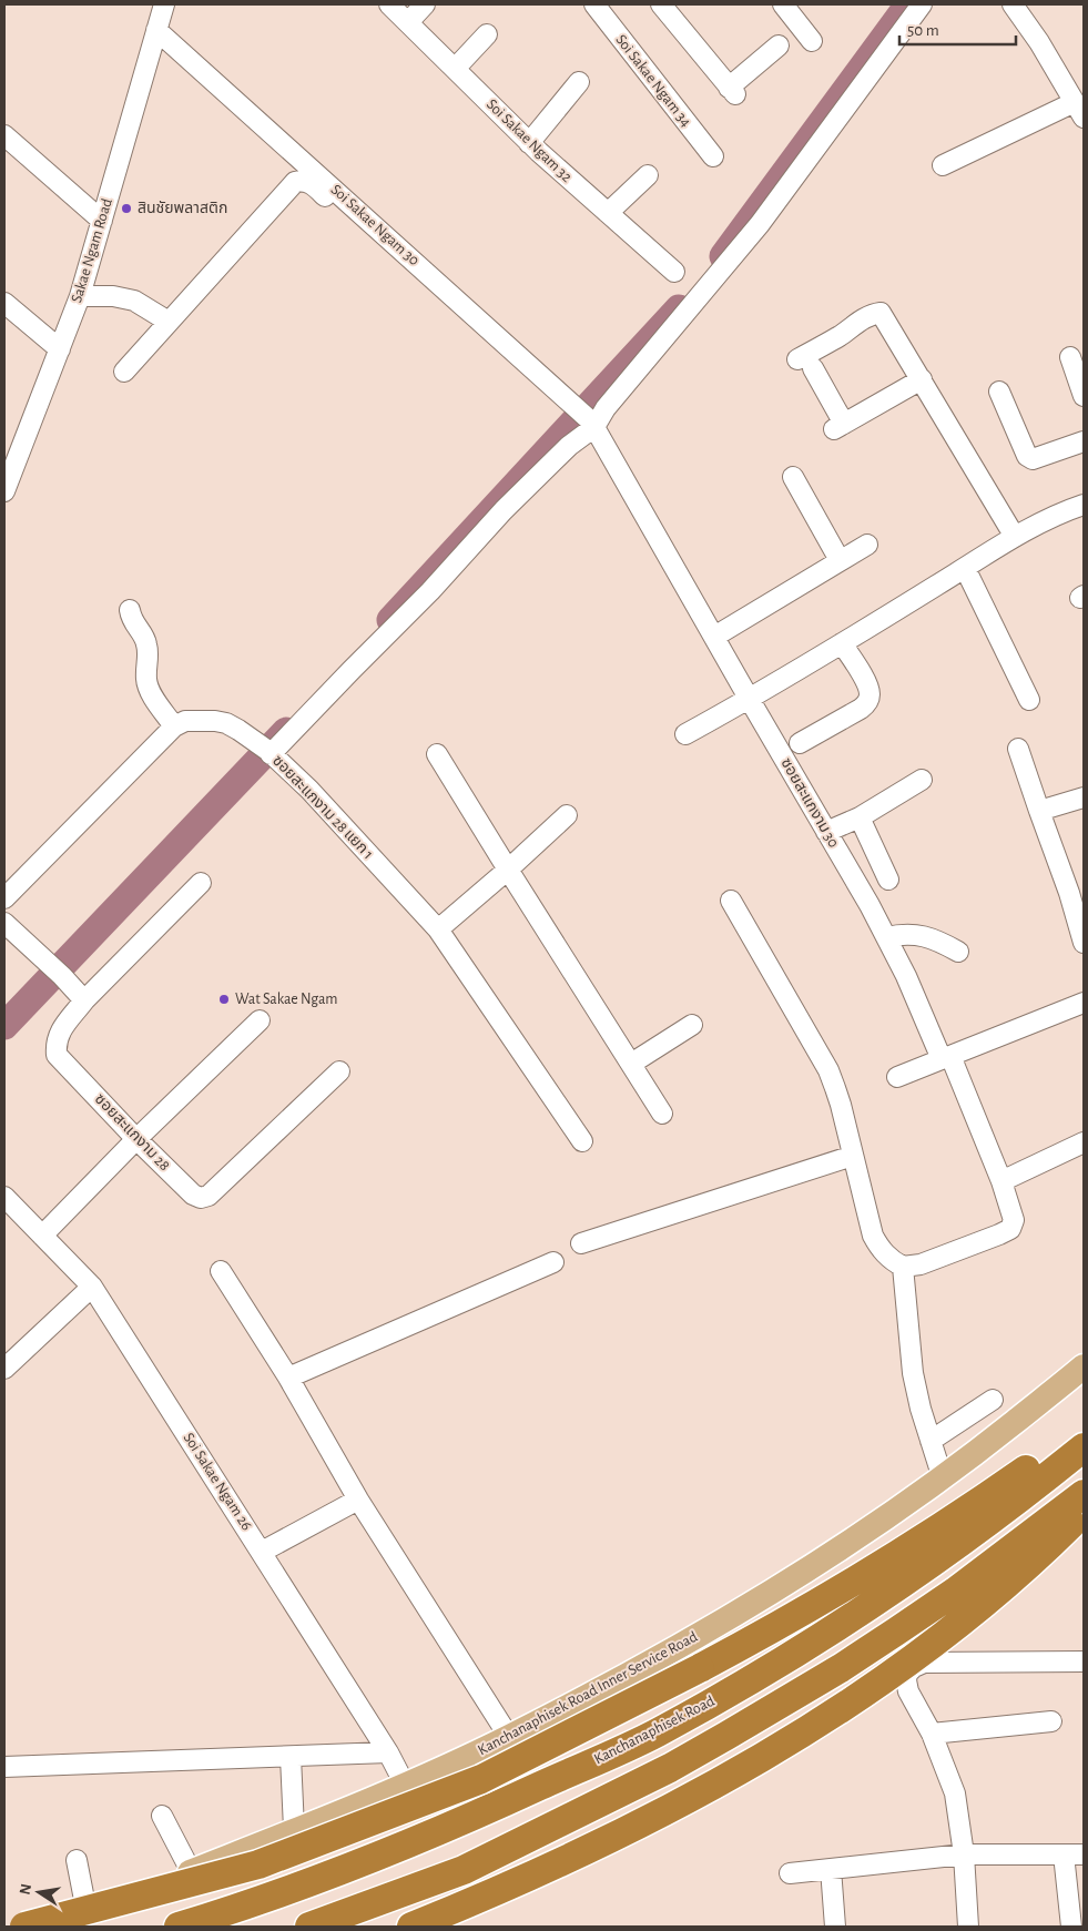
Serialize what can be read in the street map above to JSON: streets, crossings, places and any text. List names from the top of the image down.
{
  "streets": {
    "highway": ["Kanchanaphisek Road"],
    "main road": ["Kanchanaphisek Road Inner Service Road"],
    "street": [
      "Soi Sakae Ngam 34",
      "Soi Sakae Ngam 32",
      "Soi Sakae Ngam 30",
      "Sakae Ngam Road",
      "ซอยสะแกงาม 30",
      "ซอยสะแกงาม 28 แยก 1",
      "ซอยสะแกงาม 28",
      "Soi Sakae Ngam 26"
    ]
  },
  "crossings": [
    ["Soi Sakae Ngam 30", "Sakae Ngam Road"],
    ["Soi Sakae Ngam 30", "ซอยสะแกงาม 30"],
    ["Soi Sakae Ngam 26", "Kanchanaphisek Road Inner Service Road"]
  ],
  "places": ["สินชัยพลาสติก", "Wat Sakae Ngam"],
  "scale_bar": "50 m",
  "north": "left"
}
